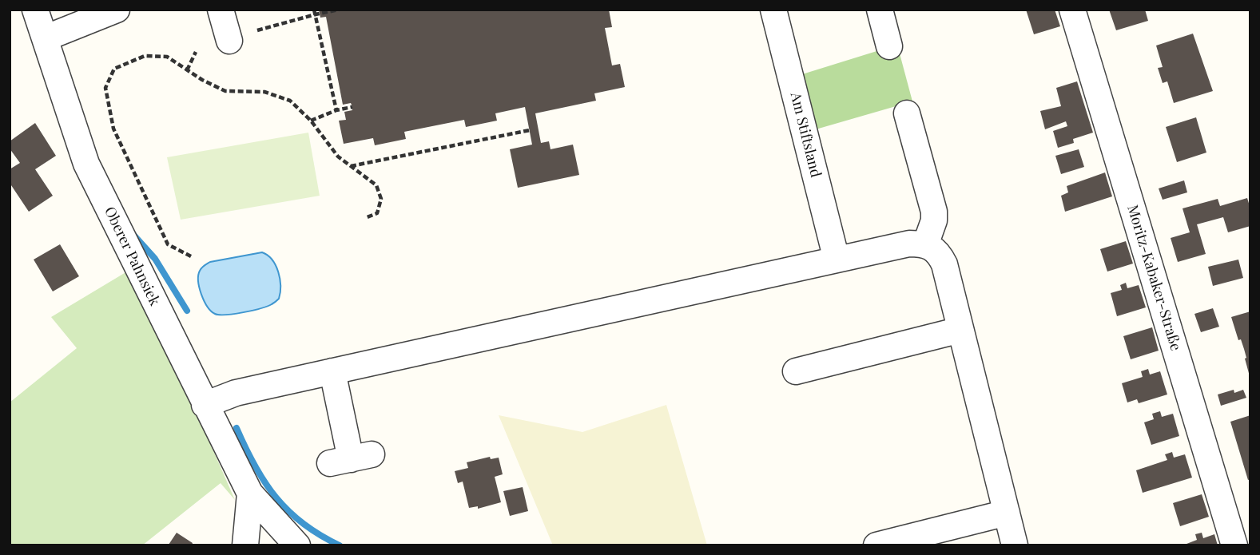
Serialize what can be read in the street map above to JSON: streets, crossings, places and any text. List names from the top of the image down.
{
  "streets": {
    "street": ["Am Stiftsland", "Oberer Pahnsiek", "Moritz-Kabaker-Straße"]
  }
}
